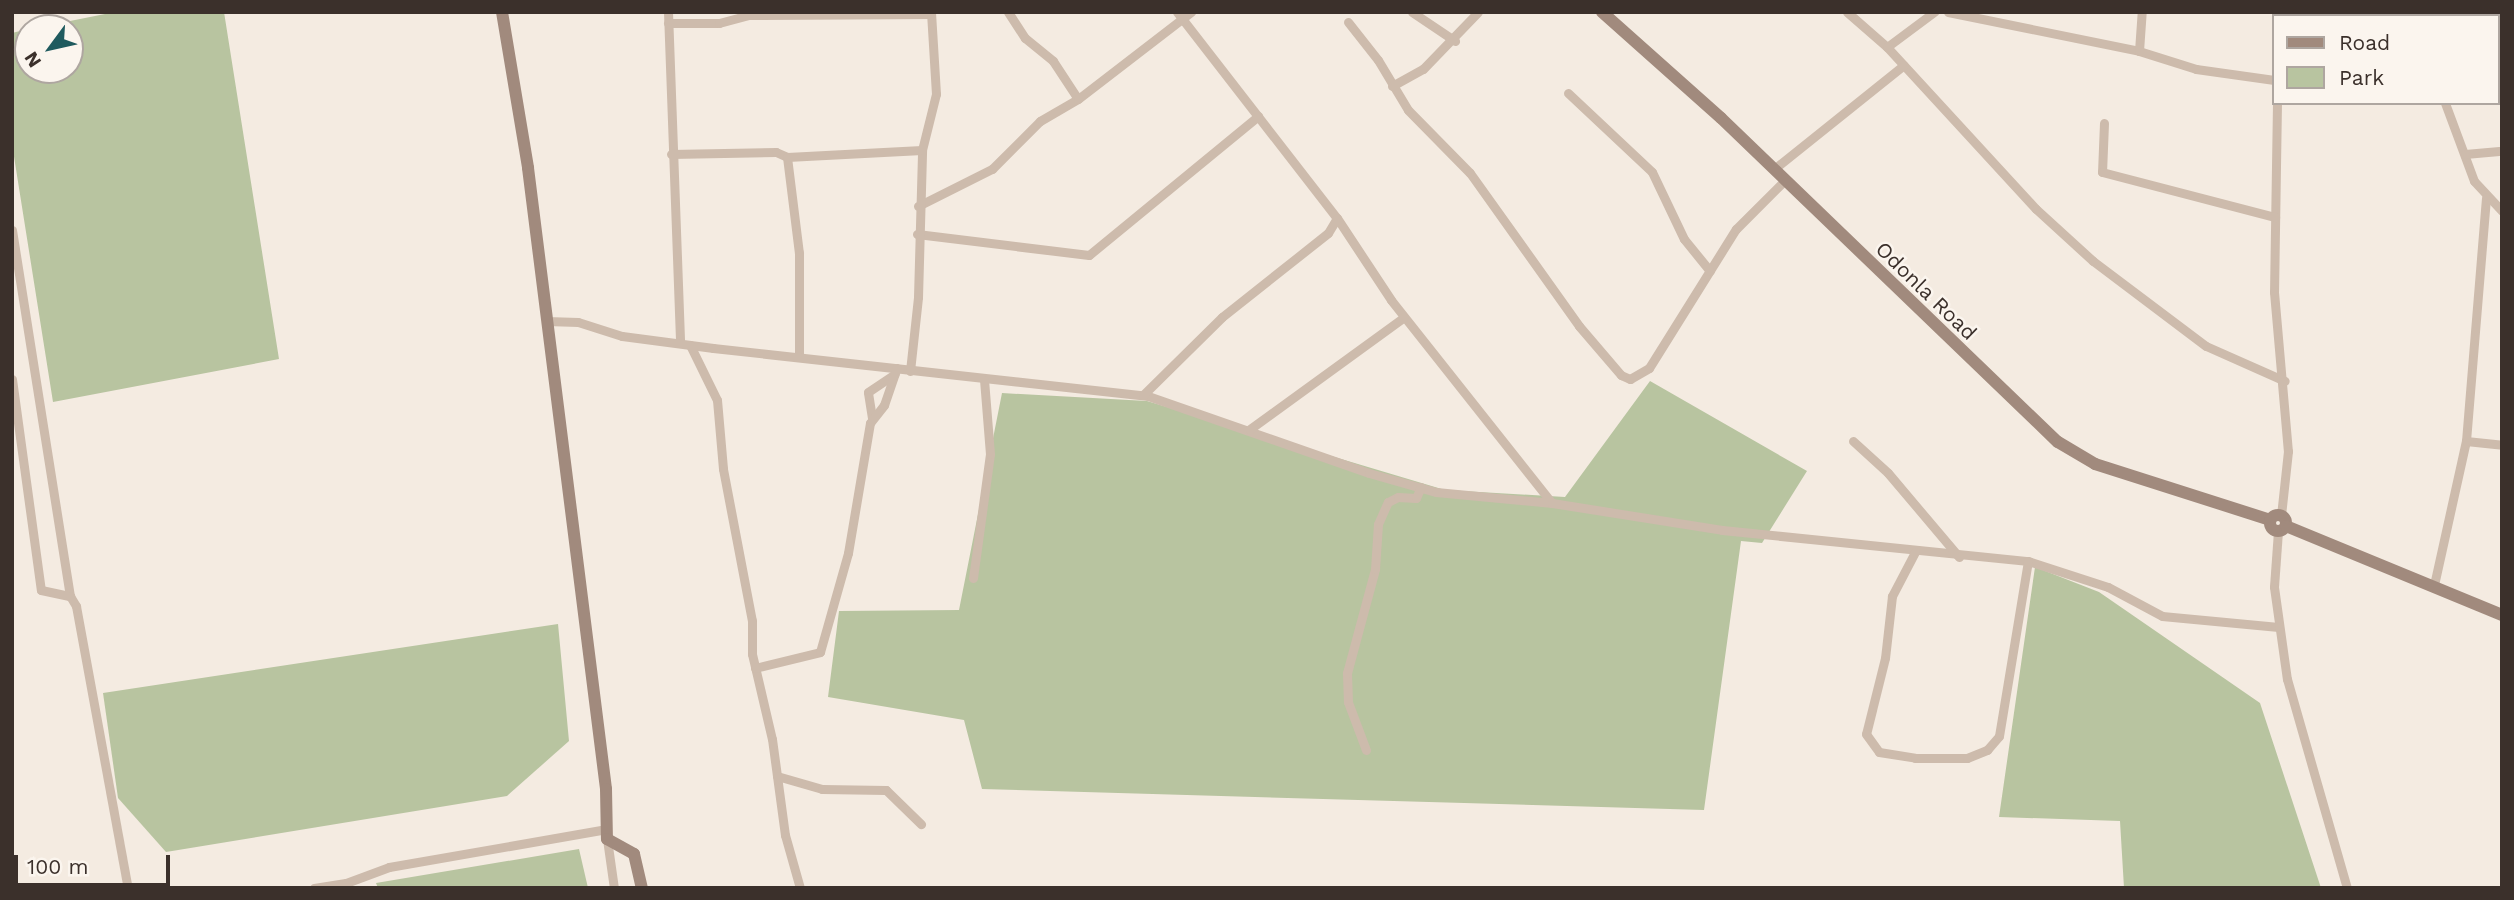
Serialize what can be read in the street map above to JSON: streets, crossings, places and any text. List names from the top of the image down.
{
  "streets": {
    "street": ["Odonla Road"]
  },
  "legend": ["Road", "Park"],
  "scale_bar": "100 m",
  "north": "bottom left"
}
